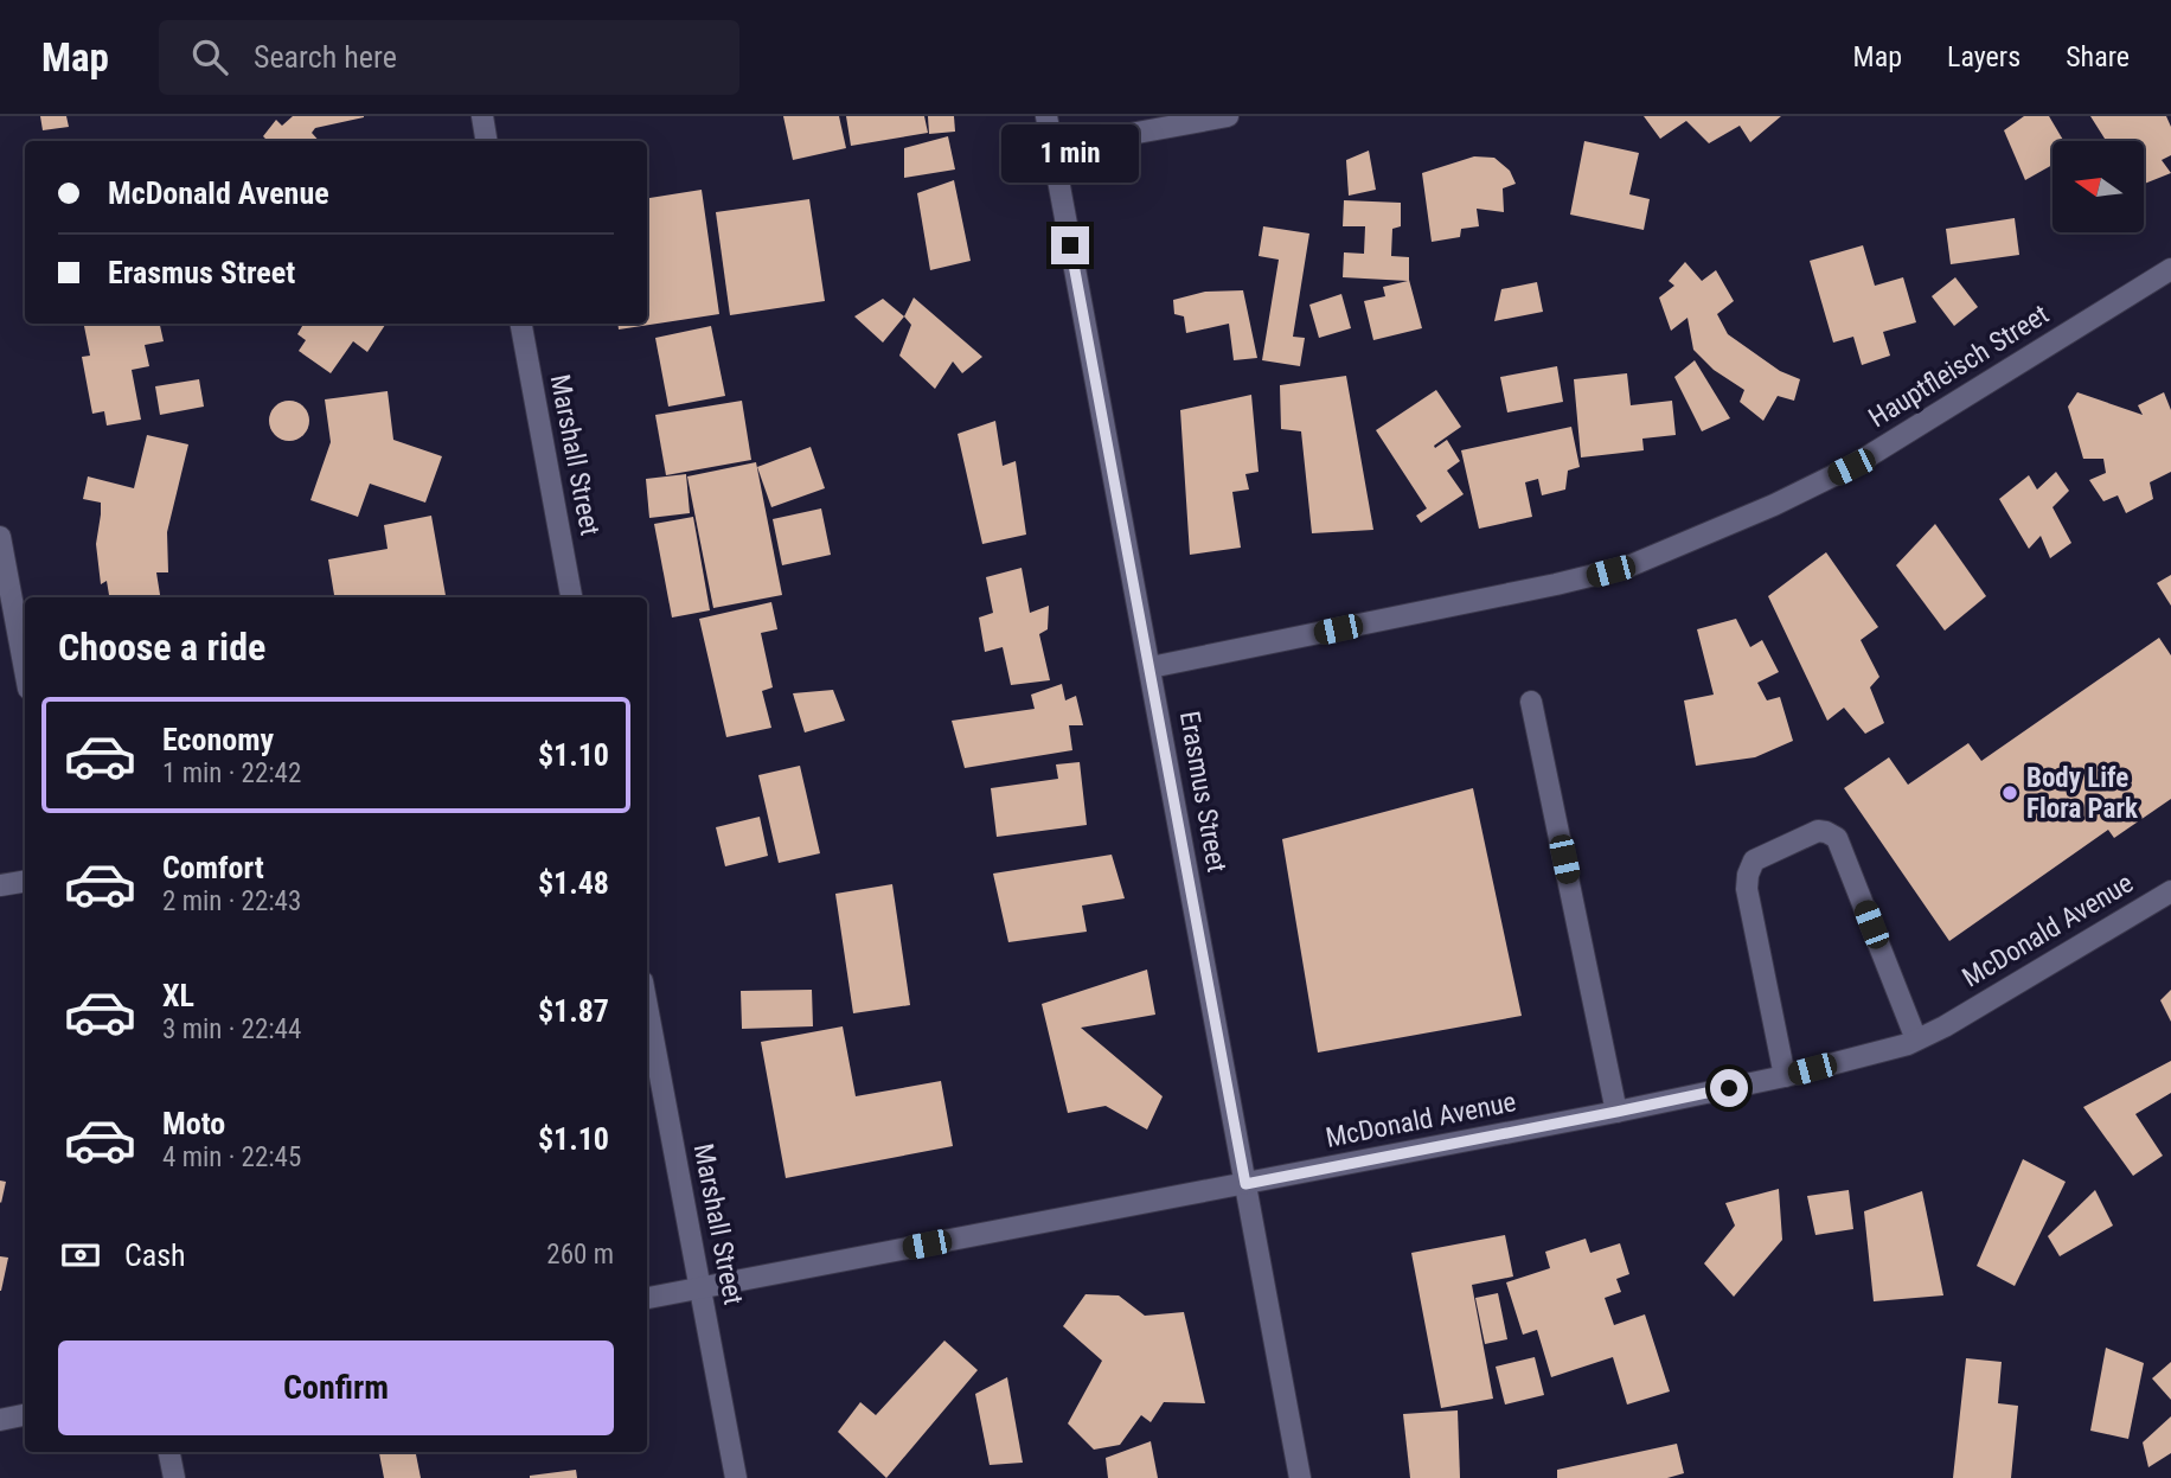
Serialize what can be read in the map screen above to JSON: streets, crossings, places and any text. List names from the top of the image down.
{
  "streets": {
    "street": [
      "Hauptfleisch Street",
      "Marshall Street",
      "Erasmus Street",
      "McDonald Avenue"
    ]
  },
  "crossings": [
    ["Hauptfleisch Street", "Erasmus Street"],
    ["Marshall Street", "McDonald Avenue"],
    ["Erasmus Street", "McDonald Avenue"]
  ],
  "places": ["Body Life Flora Park"],
  "north": "left",
  "page": {
    "header": "Map",
    "search": "Search here",
    "nav": ["Map", "Layers", "Share"],
    "bubble": "1 min",
    "banner": ["McDonald Avenue", "Erasmus Street"],
    "heading": "Choose a ride",
    "list": [
      {
        "name": "Economy",
        "note": "1 min · 22:42",
        "value": "$1.10"
      },
      {
        "name": "Comfort",
        "note": "2 min · 22:43",
        "value": "$1.48"
      },
      {
        "name": "XL",
        "note": "3 min · 22:44",
        "value": "$1.87"
      },
      {
        "name": "Moto",
        "note": "4 min · 22:45",
        "value": "$1.10"
      }
    ],
    "pay": ["Cash", "260 m"],
    "buttons": "Confirm"
  }
}
